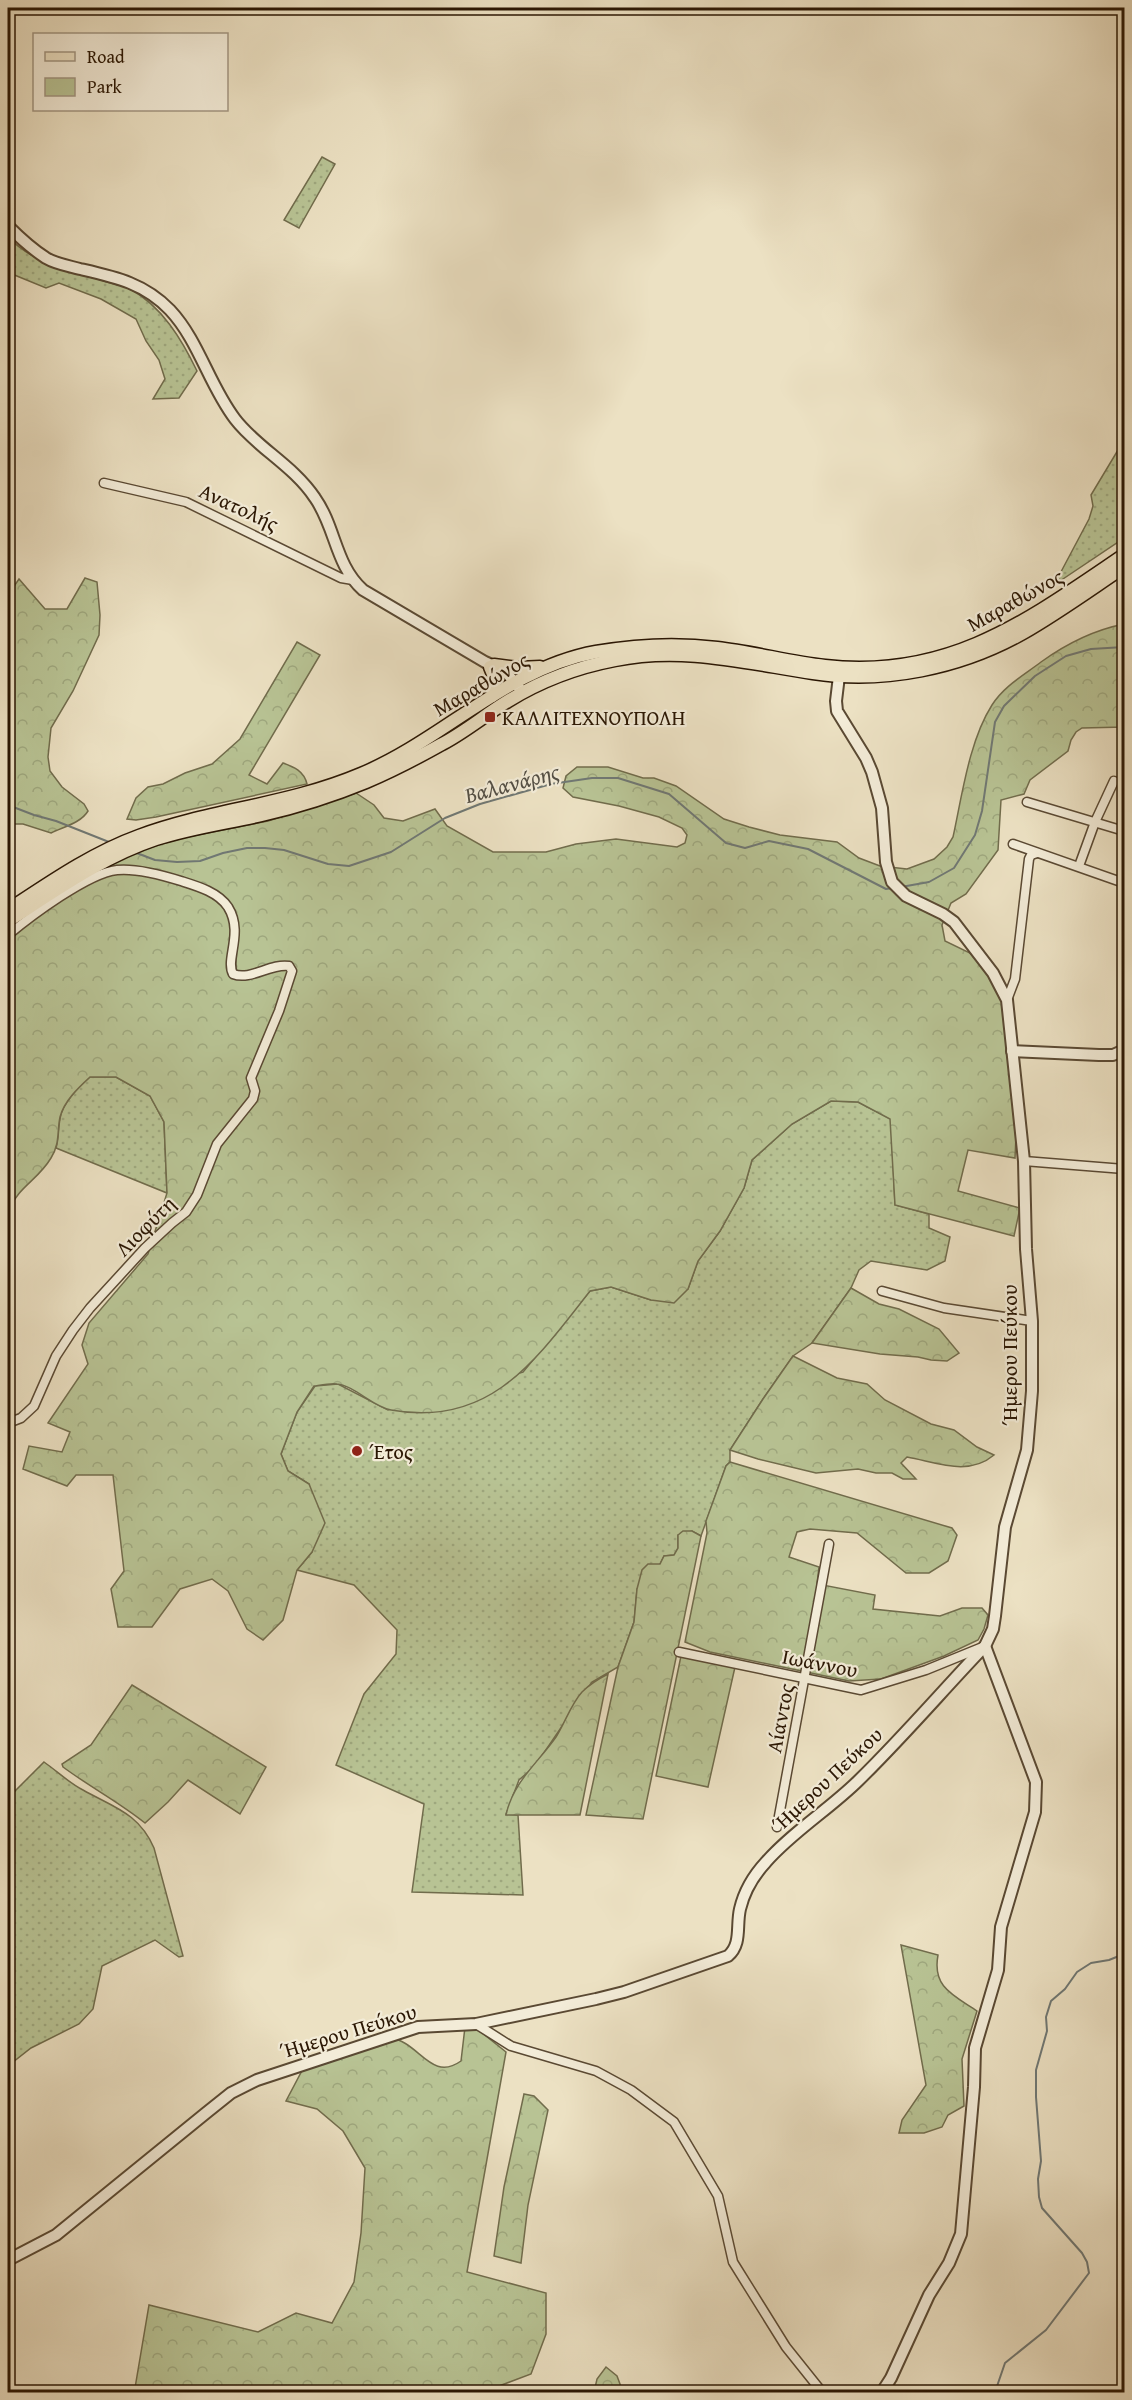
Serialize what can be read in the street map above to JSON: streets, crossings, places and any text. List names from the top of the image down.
{
  "streets": {
    "main road": ["Μαραθώνος"],
    "street": [
      "Ανατολής",
      "Λιοφύτη",
      "Ήμερου Πεύκου",
      "Ιωάννου",
      "Αίαντος"
    ]
  },
  "crossings": [
    ["Μαραθώνος", "Ήμερου Πεύκου"],
    ["Ήμερου Πεύκου", "Ιωάννου"],
    ["Ιωάννου", "Αίαντος"]
  ],
  "water": ["Βαλανάρης"],
  "places": {
    "transit": ["ΚΑΛΛΙΤΕΧΝΟΥΠΟΛΗ"],
    "other": ["Έτος"]
  },
  "legend": ["Road", "Park"]
}
